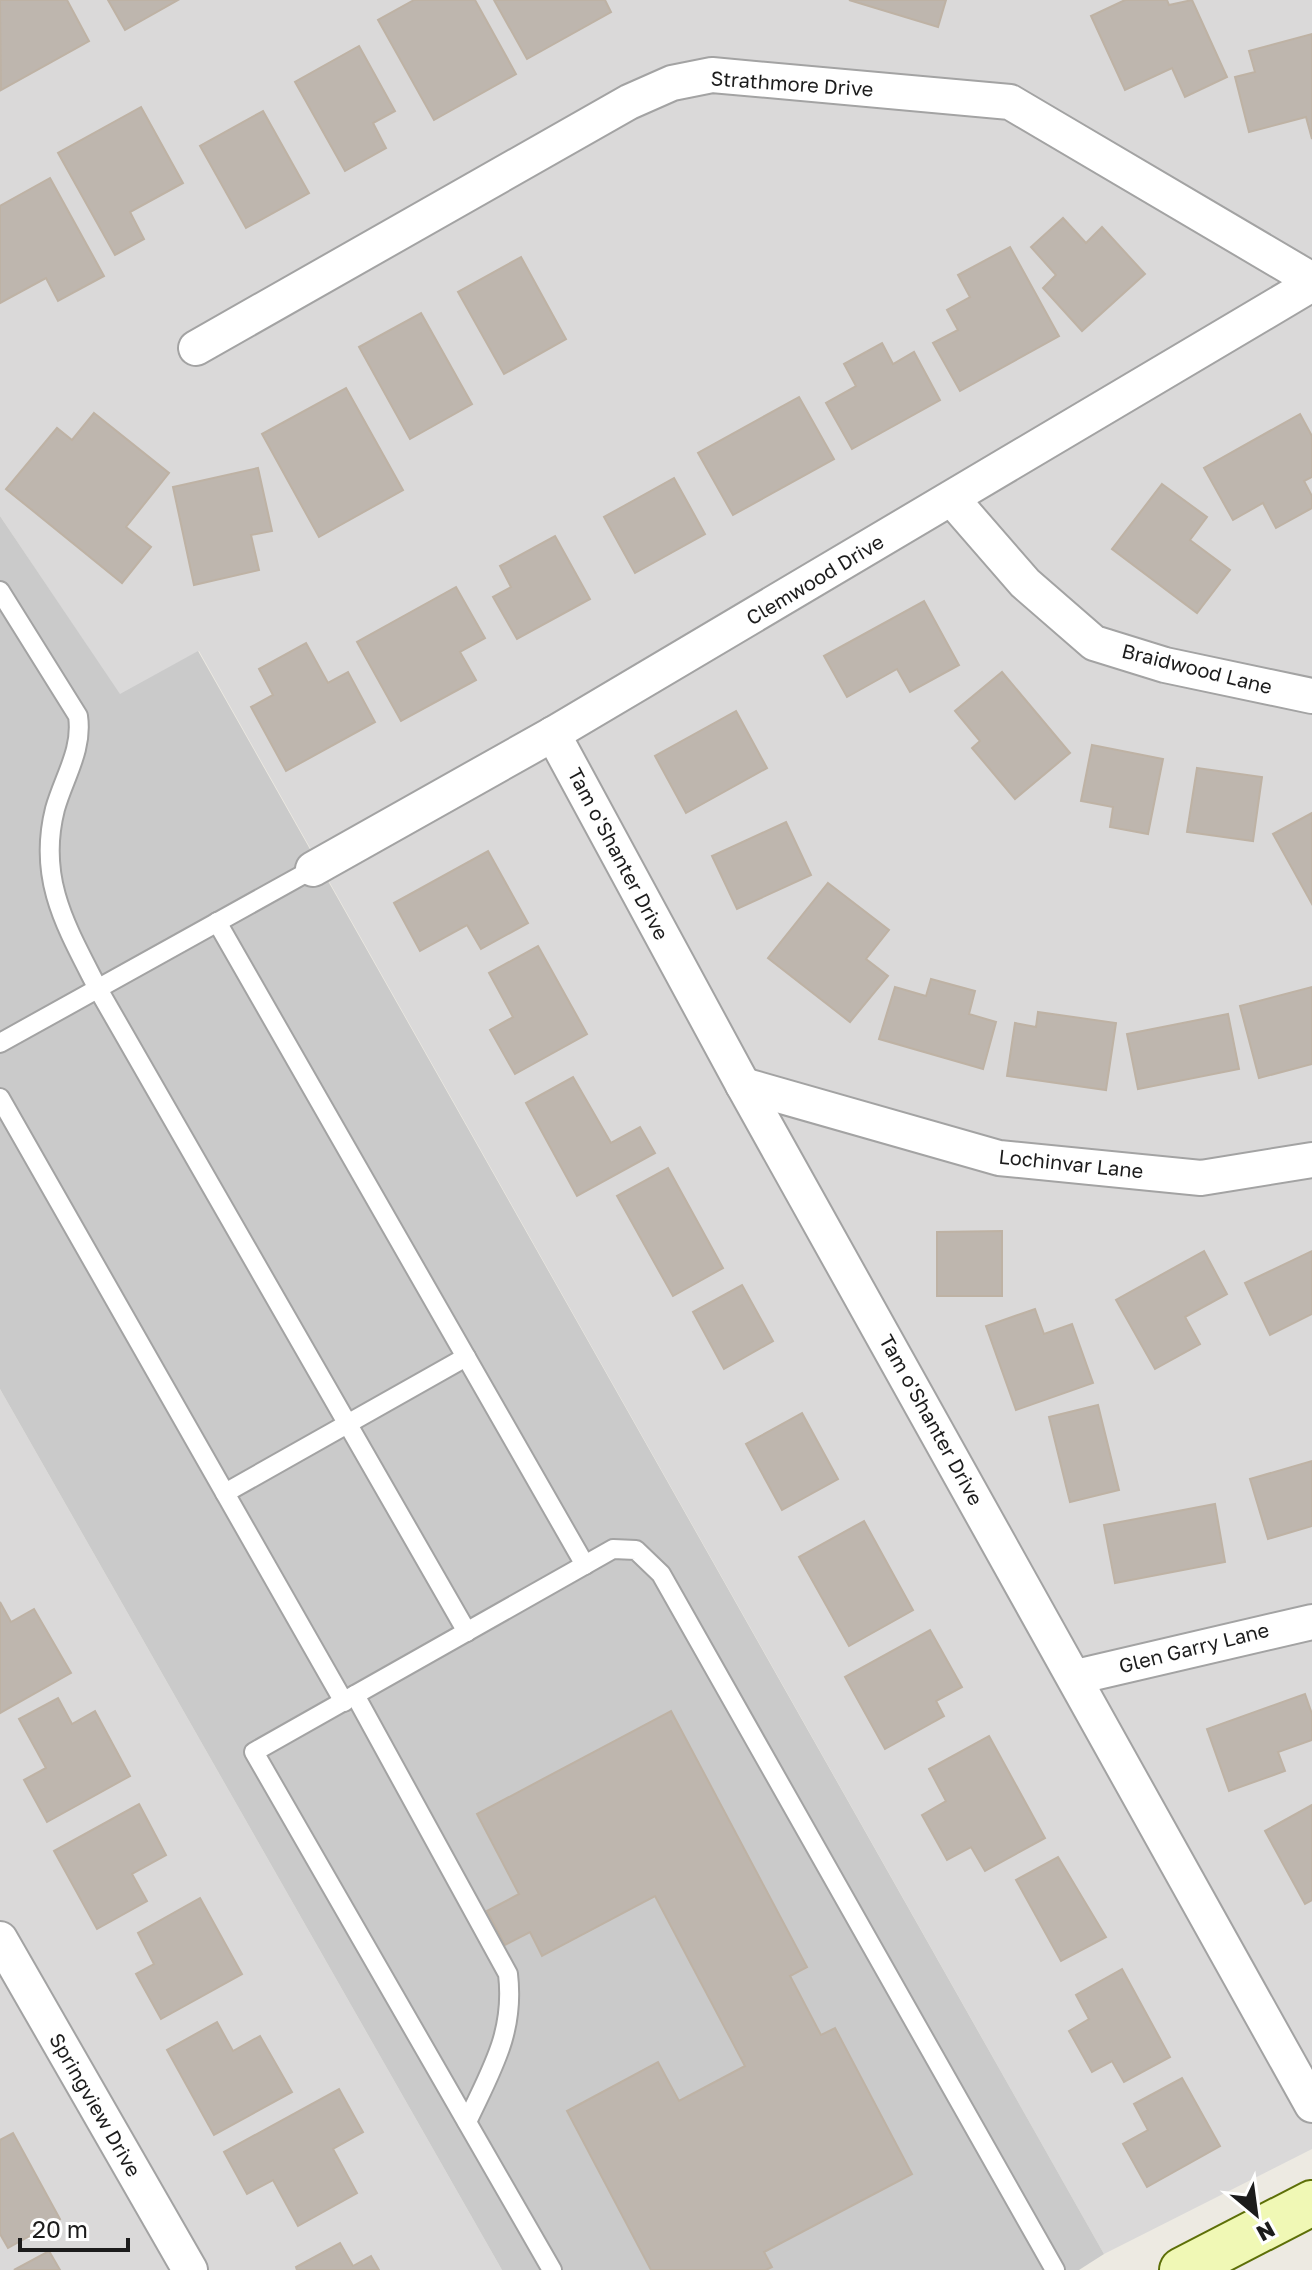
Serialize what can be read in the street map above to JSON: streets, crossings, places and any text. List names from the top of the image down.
{
  "streets": {
    "street": [
      "Strathmore Drive",
      "Clemwood Drive",
      "Braidwood Lane",
      "Tam o'Shanter Drive",
      "Lochinvar Lane",
      "Glen Garry Lane",
      "Springview Drive"
    ]
  },
  "crossings": [
    ["Strathmore Drive", "Clemwood Drive"],
    ["Clemwood Drive", "Braidwood Lane"],
    ["Clemwood Drive", "Tam o'Shanter Drive"],
    ["Tam o'Shanter Drive", "Lochinvar Lane"],
    ["Tam o'Shanter Drive", "Glen Garry Lane"]
  ],
  "scale_bar": "20 m",
  "north": "bottom right"
}
